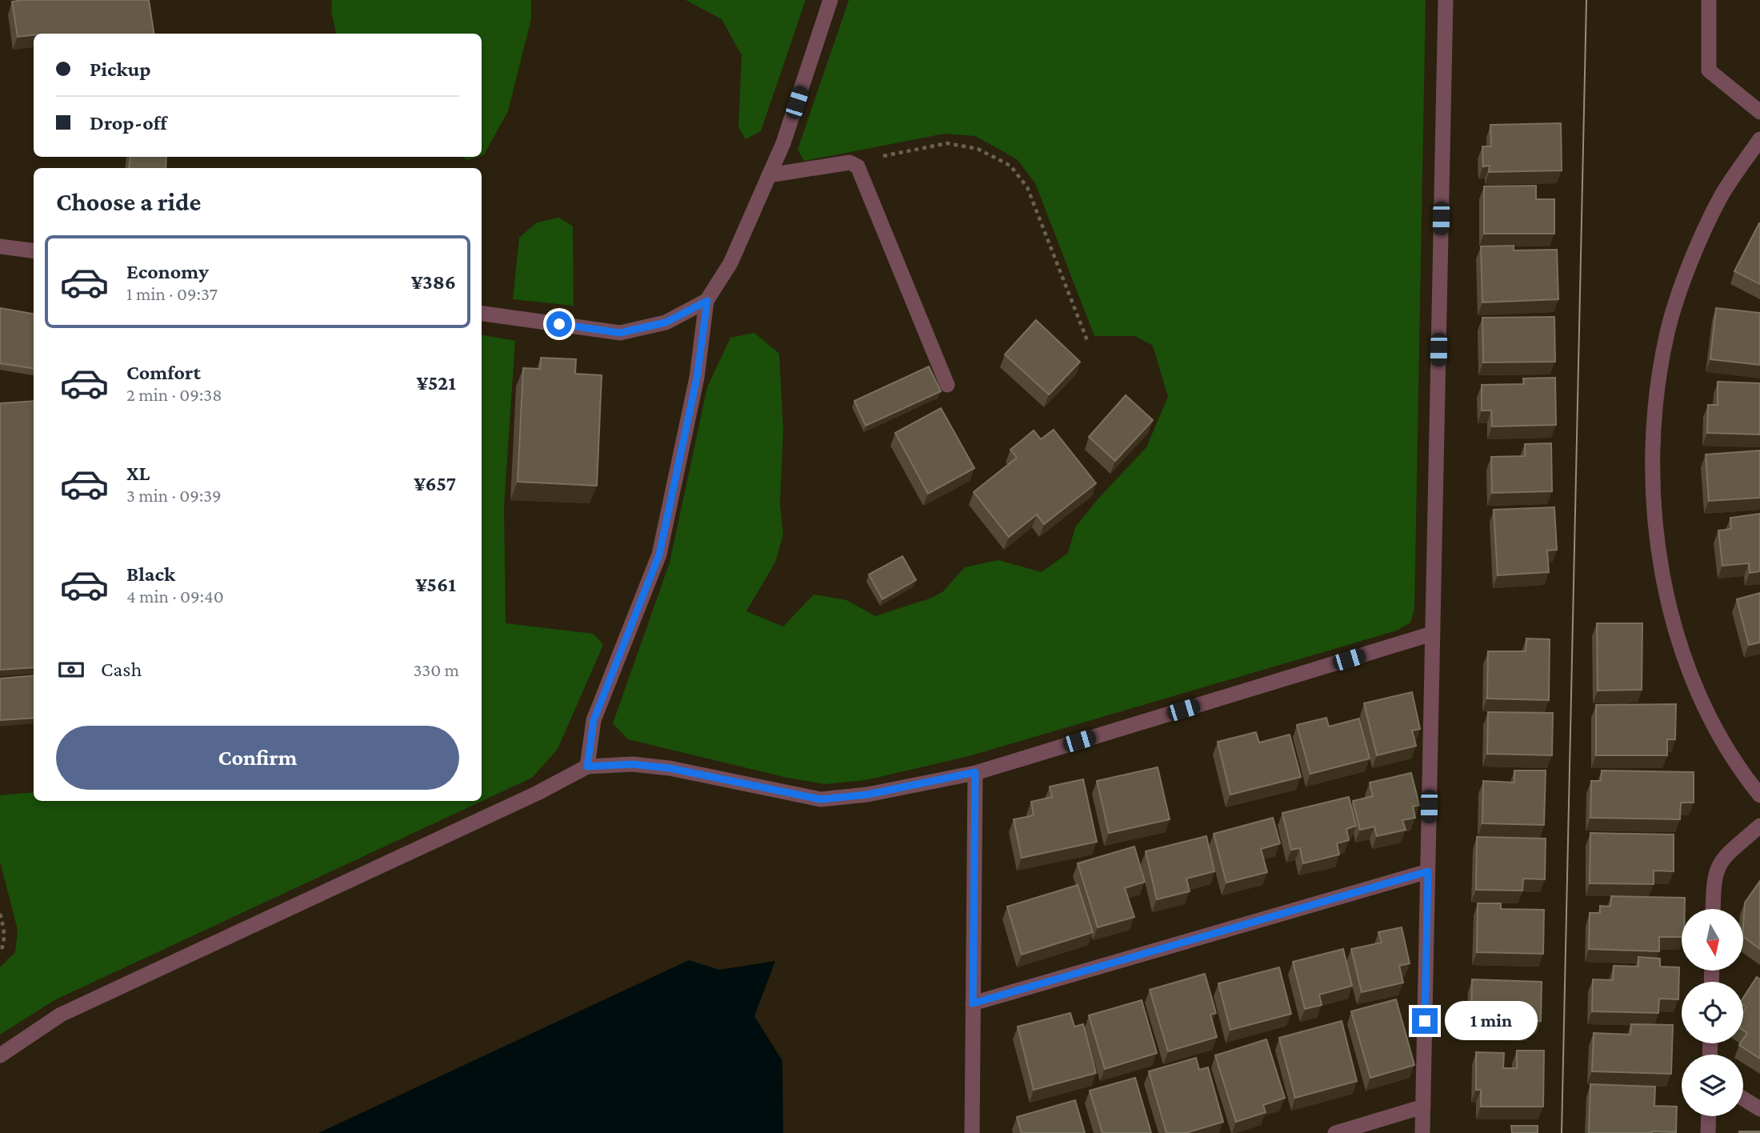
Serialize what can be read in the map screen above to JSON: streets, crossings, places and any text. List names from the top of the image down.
{
  "north": "bottom",
  "page": {
    "banner": ["Pickup", "Drop-off"],
    "heading": "Choose a ride",
    "list": [
      {
        "name": "Economy",
        "note": "1 min · 09:37",
        "value": "¥386"
      },
      {
        "name": "Comfort",
        "note": "2 min · 09:38",
        "value": "¥521"
      },
      {
        "name": "XL",
        "note": "3 min · 09:39",
        "value": "¥657"
      },
      {
        "name": "Black",
        "note": "4 min · 09:40",
        "value": "¥561"
      }
    ],
    "pay": ["Cash", "330 m"],
    "buttons": "Confirm",
    "bubble": "1 min"
  }
}
